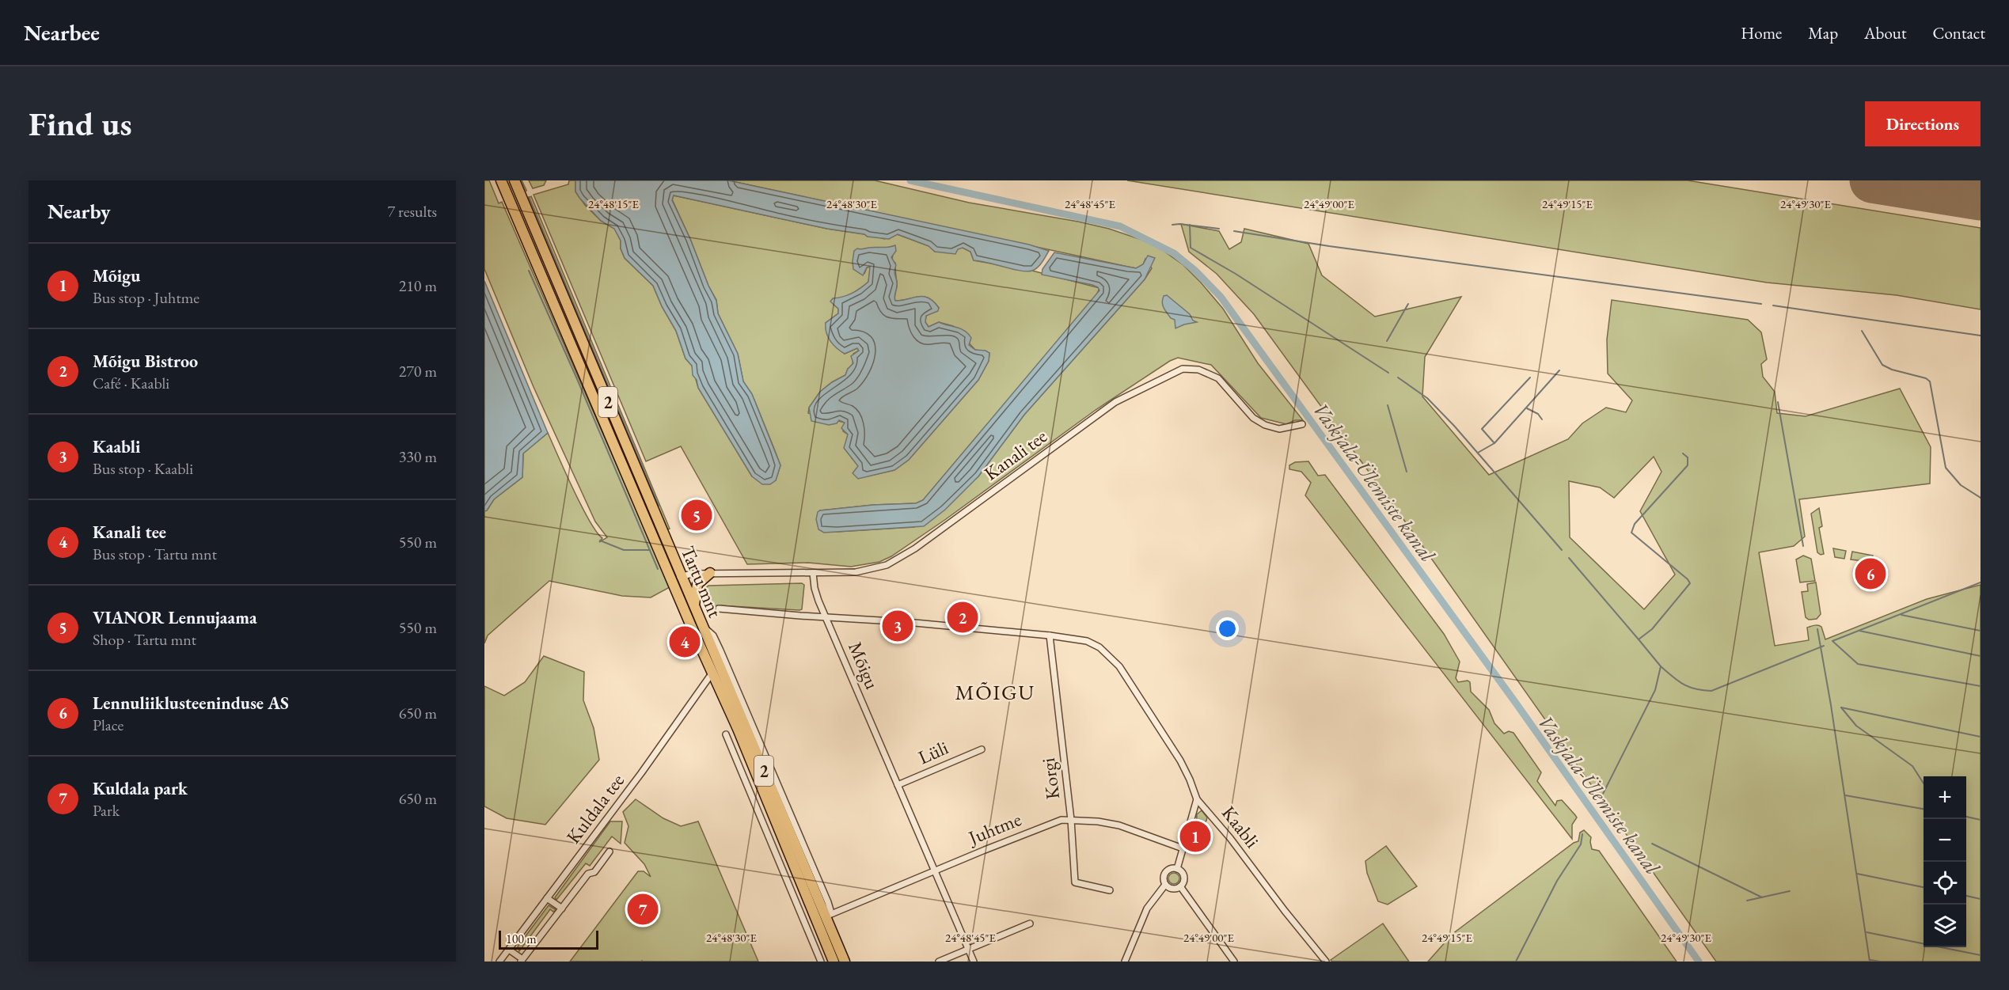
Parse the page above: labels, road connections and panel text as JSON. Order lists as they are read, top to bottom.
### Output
{
  "streets": {
    "highway": ["2", "Tartu mnt"],
    "street": [
      "Kanali tee",
      "Mõigu",
      "Lüli",
      "Korgi",
      "Kuldala tee",
      "Kaabli",
      "Juhtme"
    ]
  },
  "crossings": [
    ["Kanali tee", "Tartu mnt"],
    ["Kanali tee", "Mõigu"],
    ["Tartu mnt", "Kuldala tee"],
    ["Tartu mnt", "Juhtme"],
    ["Mõigu", "Lüli"],
    ["Mõigu", "Kaabli"],
    ["Mõigu", "Juhtme"],
    ["Korgi", "Kaabli"],
    ["Korgi", "Juhtme"]
  ],
  "districts": ["MÕIGU"],
  "water": ["Vaskjala-Ülemiste kanal"],
  "scale_bar": "100 m",
  "page": {
    "header": "Nearbee",
    "nav": [
      "Home",
      "Map",
      "About",
      "Contact"
    ],
    "buttons": "Directions",
    "title": "Find us",
    "heading": ["Nearby", "7 results"],
    "list": [
      {
        "mark": "1",
        "name": "Mõigu",
        "note": "Bus stop · Juhtme",
        "value": "210 m"
      },
      {
        "mark": "2",
        "name": "Mõigu Bistroo",
        "note": "Café · Kaabli",
        "value": "270 m"
      },
      {
        "mark": "3",
        "name": "Kaabli",
        "note": "Bus stop · Kaabli",
        "value": "330 m"
      },
      {
        "mark": "4",
        "name": "Kanali tee",
        "note": "Bus stop · Tartu mnt",
        "value": "550 m"
      },
      {
        "mark": "5",
        "name": "VIANOR Lennujaama",
        "note": "Shop · Tartu mnt",
        "value": "550 m"
      },
      {
        "mark": "6",
        "name": "Lennuliiklusteeninduse AS",
        "note": "Place",
        "value": "650 m"
      },
      {
        "mark": "7",
        "name": "Kuldala park",
        "note": "Park",
        "value": "650 m"
      }
    ],
    "pins": [
      "5",
      "6",
      "2",
      "3",
      "4",
      "1",
      "7"
    ],
    "map_buttons": ["+", "−"],
    "scale": "100 m"
  },
  "coordinates": [
    "24°48'15\"E",
    "24°48'30\"E",
    "24°48'45\"E",
    "24°49'00\"E",
    "24°49'15\"E",
    "24°49'30\"E"
  ]
}
